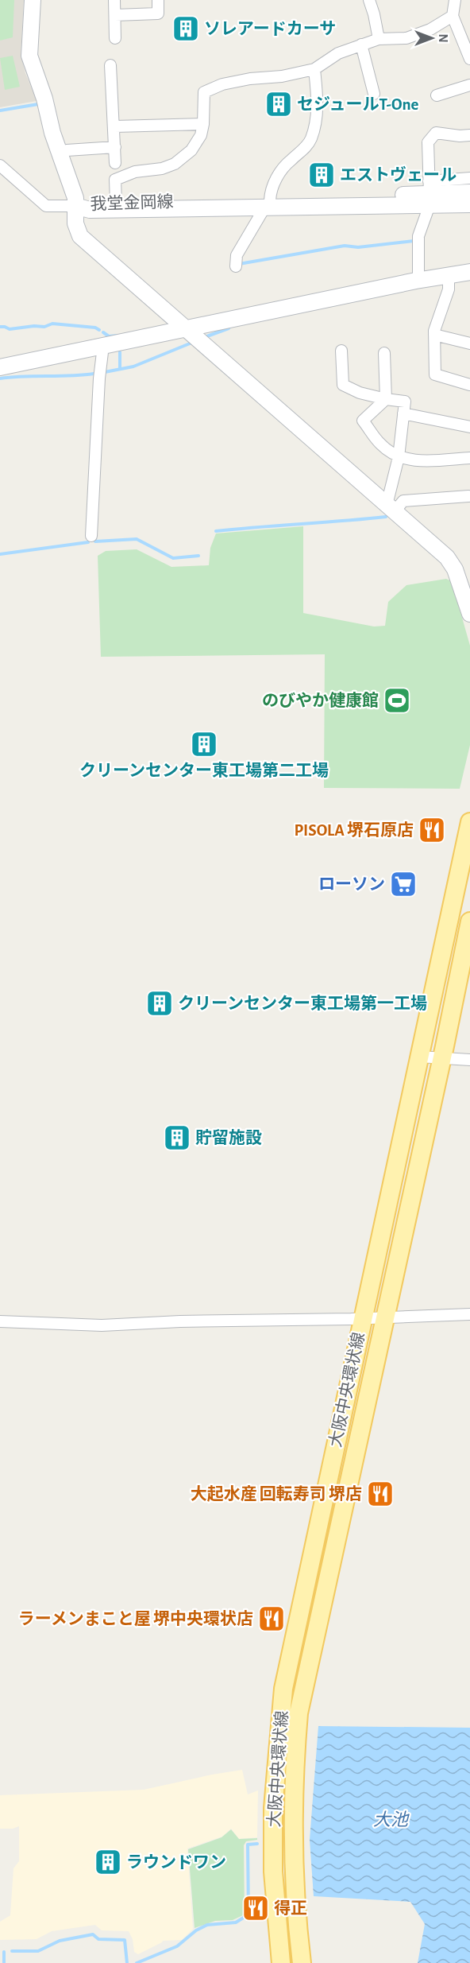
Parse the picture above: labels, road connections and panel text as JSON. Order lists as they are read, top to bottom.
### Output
{
  "streets": {
    "main road": ["大阪中央環状線"],
    "street": ["我堂金岡線"]
  },
  "water": ["大池"],
  "places": {
    "building": [
      "ソレアードカーサ",
      "セジュールT-One",
      "エストヴェール",
      "クリーンセンター東工場第二工場",
      "クリーンセンター東工場第一工場",
      "貯留施設",
      "ラウンドワン"
    ],
    "sports": ["のびやか健康館"],
    "restaurant": [
      "PISOLA 堺石原店",
      "大起水産 回転寿司 堺店",
      "ラーメンまこと屋 堺中央環状店",
      "得正"
    ],
    "supermarket": ["ローソン"]
  },
  "north": "right"
}
